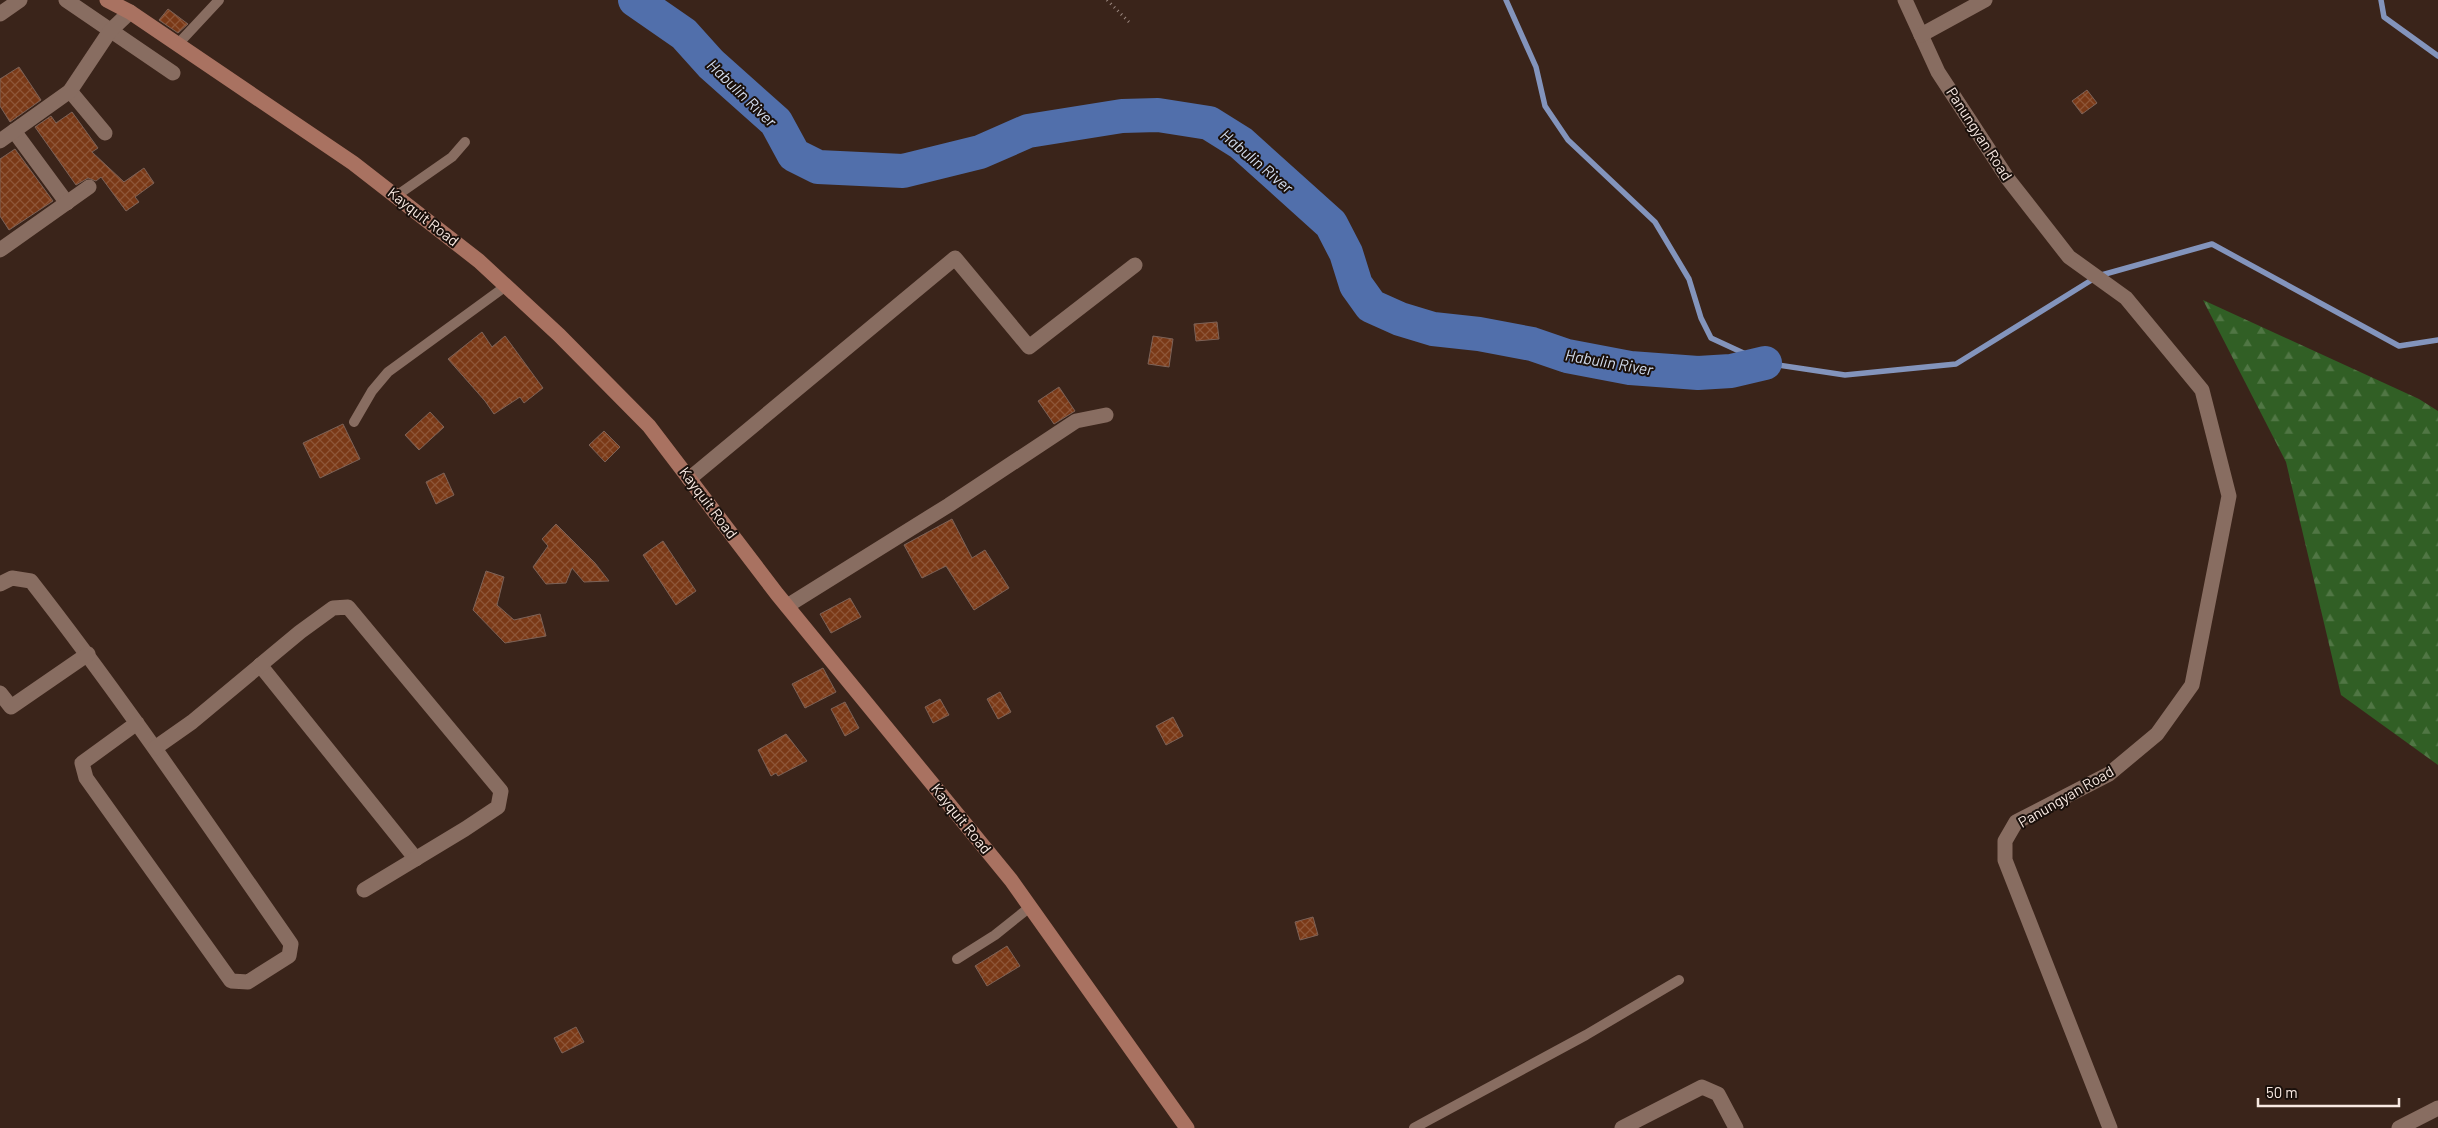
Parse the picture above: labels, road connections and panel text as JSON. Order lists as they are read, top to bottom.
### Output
{
  "streets": {
    "street": ["Panungyan Road", "Kayquit Road"]
  },
  "water": ["Habulin River"],
  "scale_bar": "50 m"
}
